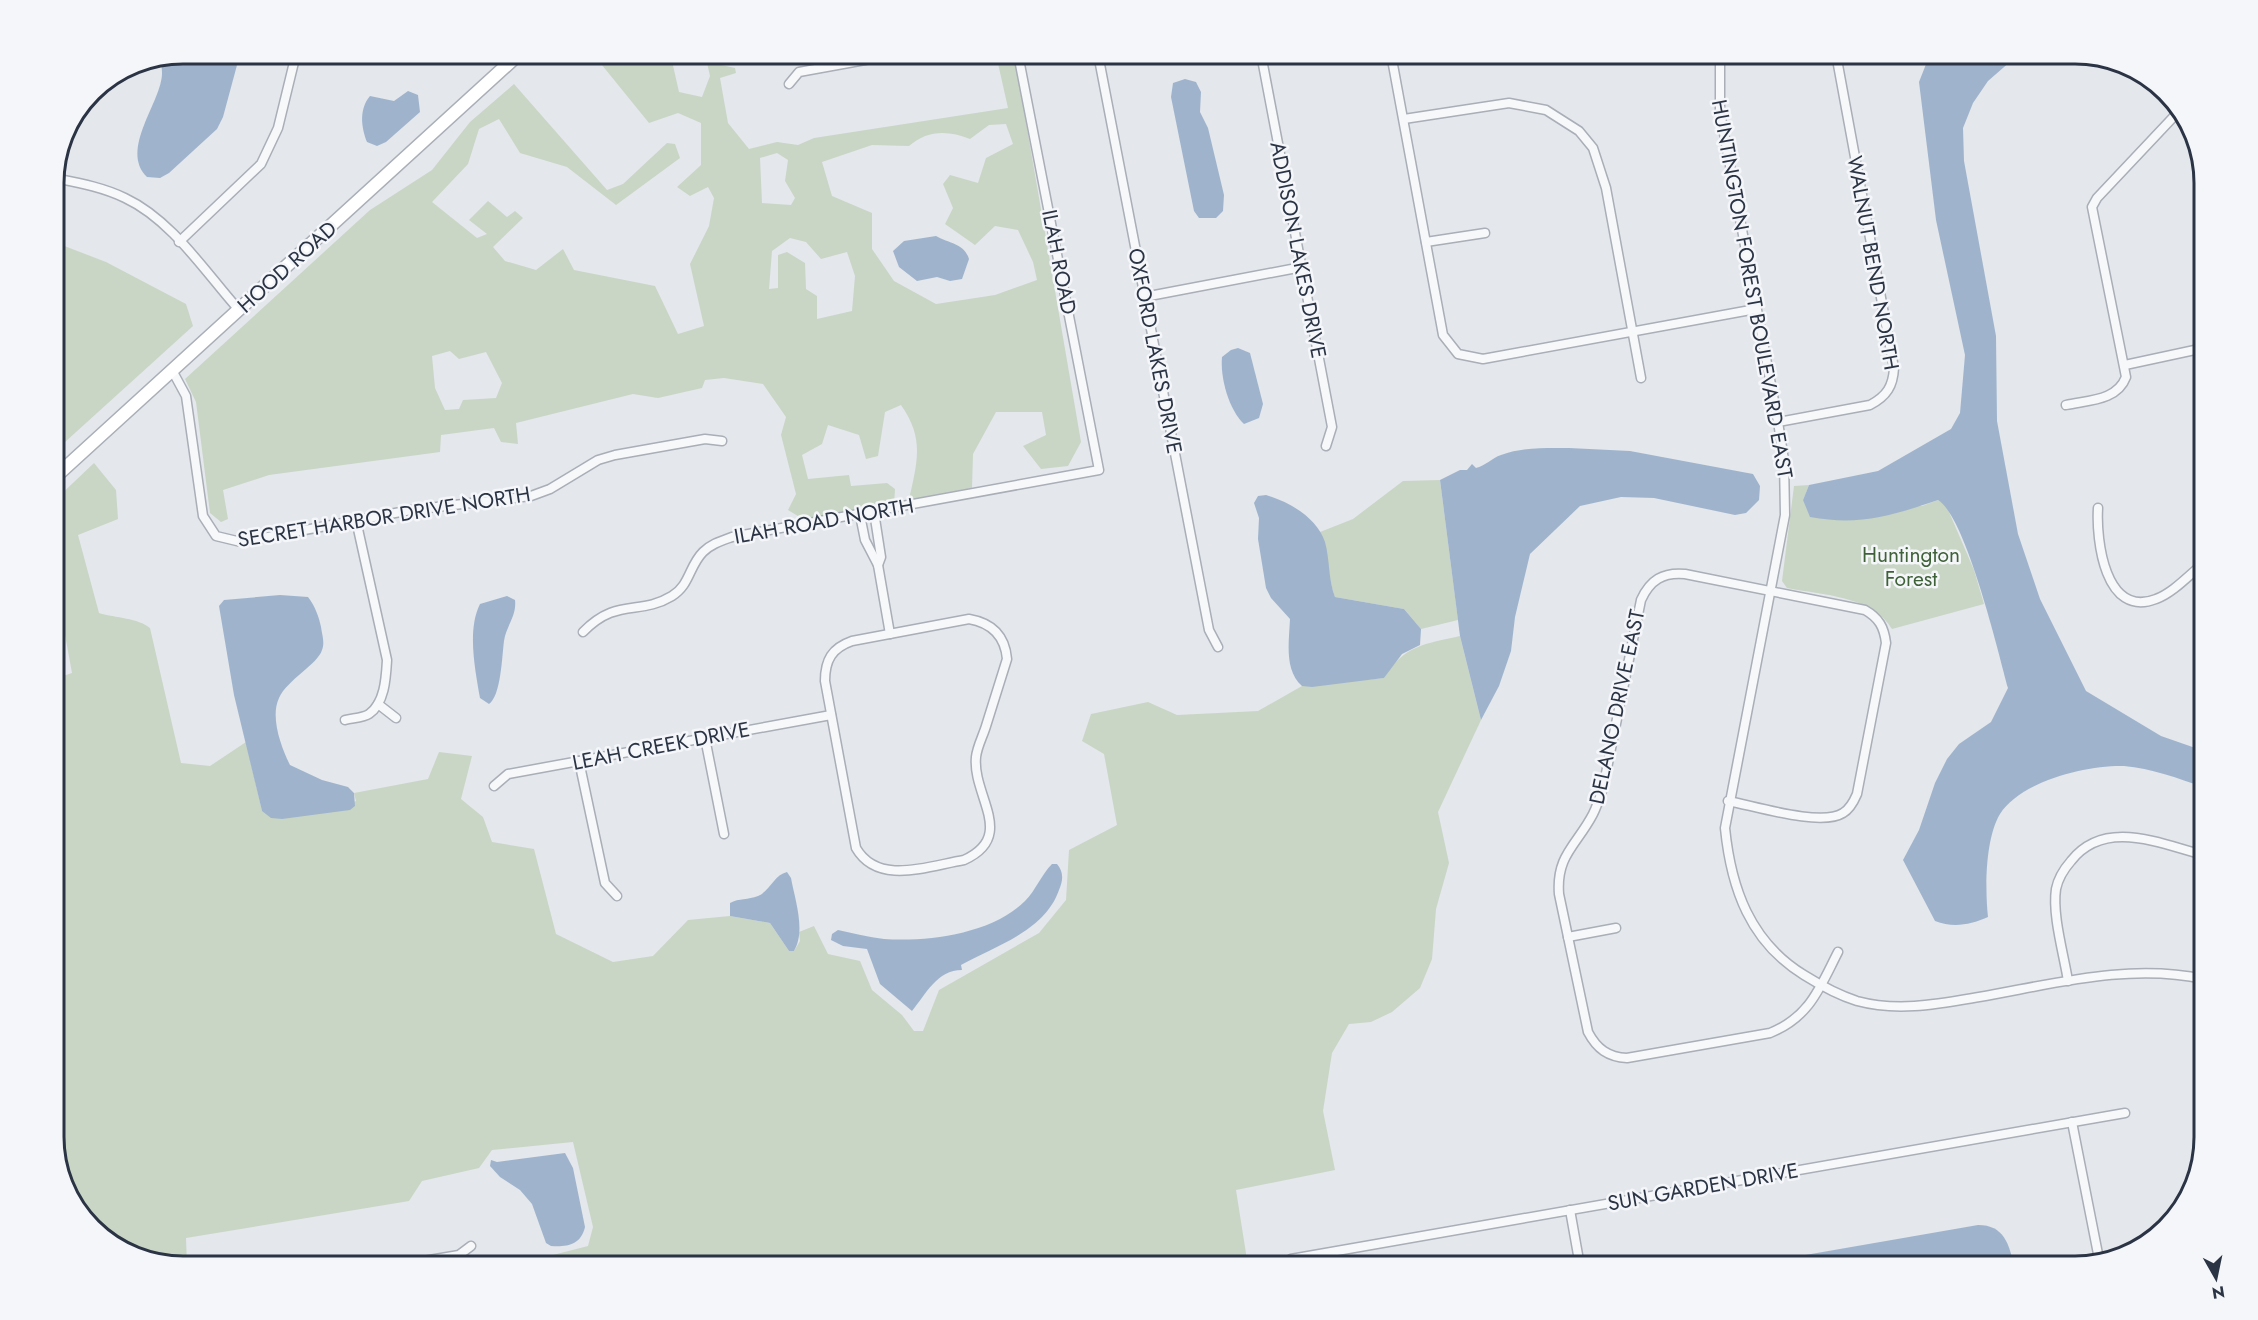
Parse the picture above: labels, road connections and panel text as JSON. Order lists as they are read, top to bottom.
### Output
{
  "streets": {
    "street": [
      "ADDISON LAKES DRIVE",
      "ILAH ROAD",
      "WALNUT BEND NORTH",
      "HOOD ROAD",
      "HUNTINGTON FOREST BOULEVARD EAST",
      "OXFORD LAKES DRIVE",
      "SECRET HARBOR DRIVE NORTH",
      "ILAH ROAD NORTH",
      "DELANO DRIVE EAST",
      "LEAH CREEK DRIVE",
      "SUN GARDEN DRIVE"
    ]
  },
  "crossings": [
    ["ILAH ROAD", "ILAH ROAD NORTH"],
    ["WALNUT BEND NORTH", "HUNTINGTON FOREST BOULEVARD EAST"],
    ["HOOD ROAD", "SECRET HARBOR DRIVE NORTH"],
    ["HUNTINGTON FOREST BOULEVARD EAST", "DELANO DRIVE EAST"]
  ],
  "parks": ["Huntington Forest"],
  "north": "bottom"
}
